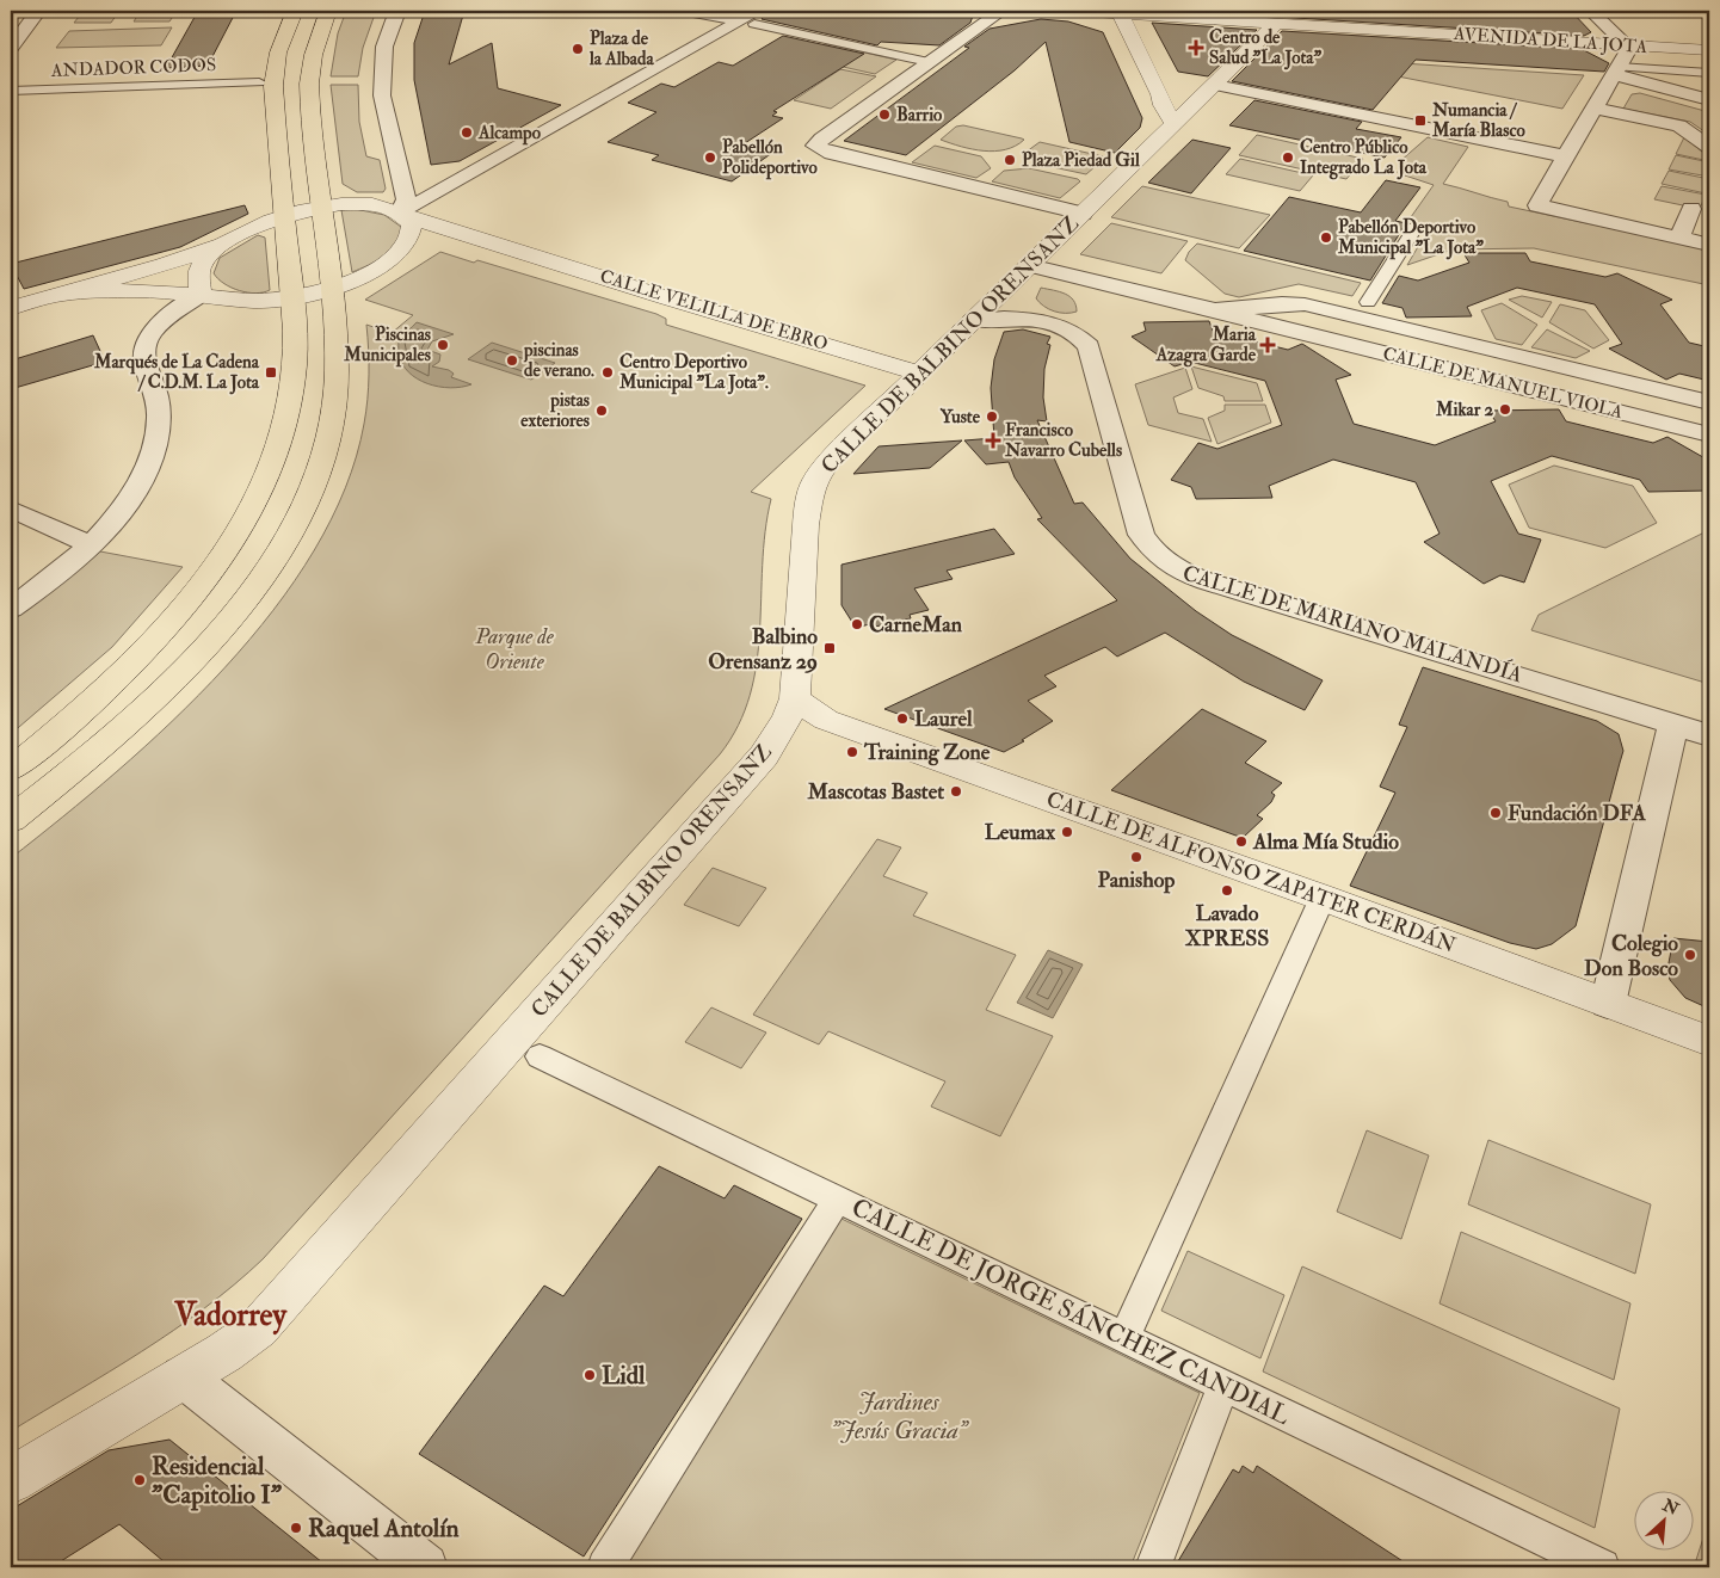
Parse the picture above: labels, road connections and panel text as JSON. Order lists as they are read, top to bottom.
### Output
{
  "streets": {
    "street": [
      "AVENIDA DE LA JOTA",
      "ANDADOR CODOS",
      "CALLE VELILLA DE EBRO",
      "CALLE DE BALBINO ORENSANZ",
      "CALLE DE MANUEL VIOLA",
      "CALLE DE MARIANO MALANDÍA",
      "CALLE DE ALFONSO ZAPATER CERDÁN",
      "CALLE DE JORGE SÁNCHEZ CANDIAL"
    ]
  },
  "crossings": [
    ["AVENIDA DE LA JOTA", "CALLE DE BALBINO ORENSANZ"],
    ["CALLE VELILLA DE EBRO", "CALLE DE BALBINO ORENSANZ"],
    ["CALLE DE BALBINO ORENSANZ", "CALLE DE MANUEL VIOLA"],
    ["CALLE DE BALBINO ORENSANZ", "CALLE DE MARIANO MALANDÍA"],
    ["CALLE DE BALBINO ORENSANZ", "CALLE DE ALFONSO ZAPATER CERDÁN"]
  ],
  "districts": ["Vadorrey"],
  "parks": ["Parque de Oriente", "Jardines \"Jesús Gracia\""],
  "places": {
    "health": ["Centro de Salud \"La Jota\"", "Maria Azagra Garde", "Francisco Navarro Cubells"],
    "other": [
      "Plaza de la Albada",
      "Barrio",
      "Alcampo",
      "Pabellón Polideportivo",
      "Centro Público Integrado La Jota",
      "Plaza Piedad Gil",
      "Pabellón Deportivo Municipal \"La Jota\"",
      "Piscinas Municipales",
      "piscinas de verano.",
      "Centro Deportivo Municipal \"La Jota\".",
      "Mikar 2",
      "pistas exteriores",
      "Yuste",
      "CarneMan",
      "Laurel",
      "Training Zone",
      "Mascotas Bastet",
      "Fundación DFA",
      "Leumax",
      "Alma Mía Studio",
      "Panishop",
      "Lavado XPRESS",
      "Colegio Don Bosco",
      "Lidl",
      "Residencial \"Capitolio I\"",
      "Raquel Antolín"
    ],
    "transit": ["Numancia / María Blasco", "Marqués de La Cadena / C.D.M. La Jota", "Balbino Orensanz 29"]
  },
  "north": "top right"
}
